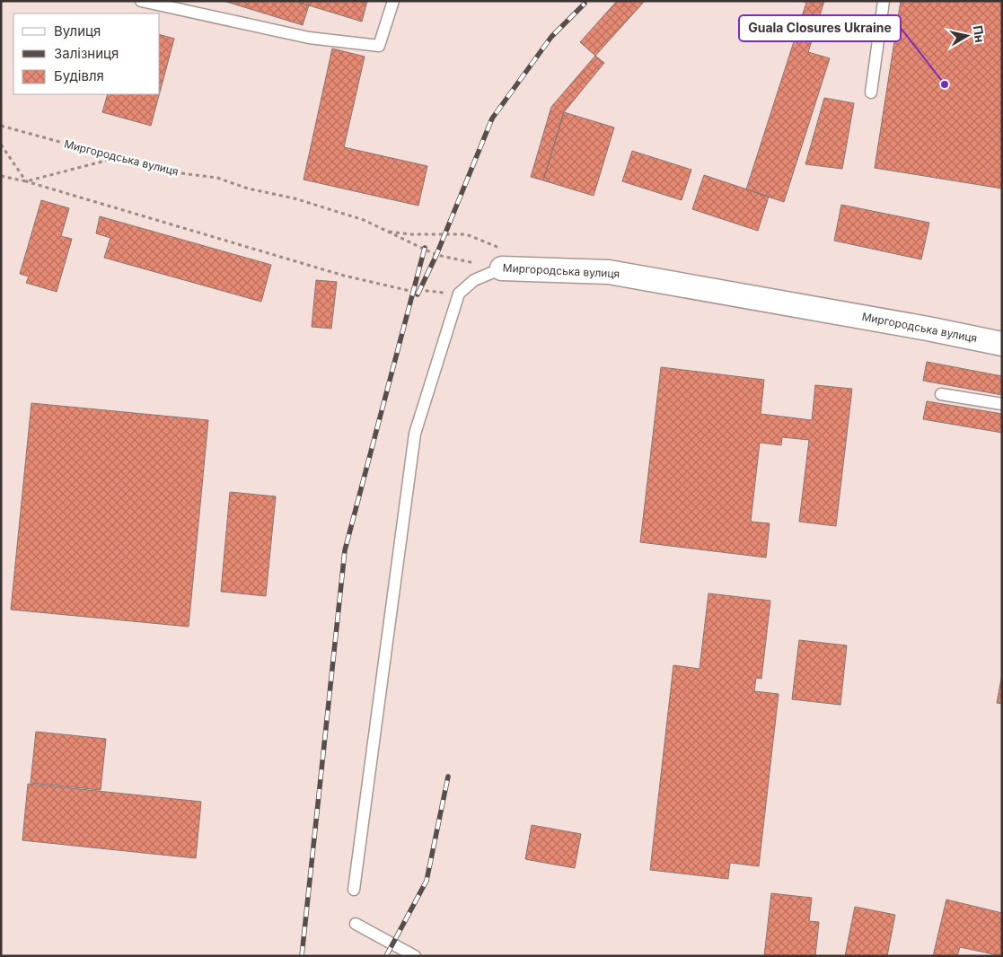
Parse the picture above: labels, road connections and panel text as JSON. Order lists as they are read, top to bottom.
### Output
{
  "streets": {
    "street": ["Миргородська вулиця"]
  },
  "places": ["Guala Closures Ukraine"],
  "legend": ["Вулиця", "Залізниця", "Будівля"],
  "north": "right"
}
